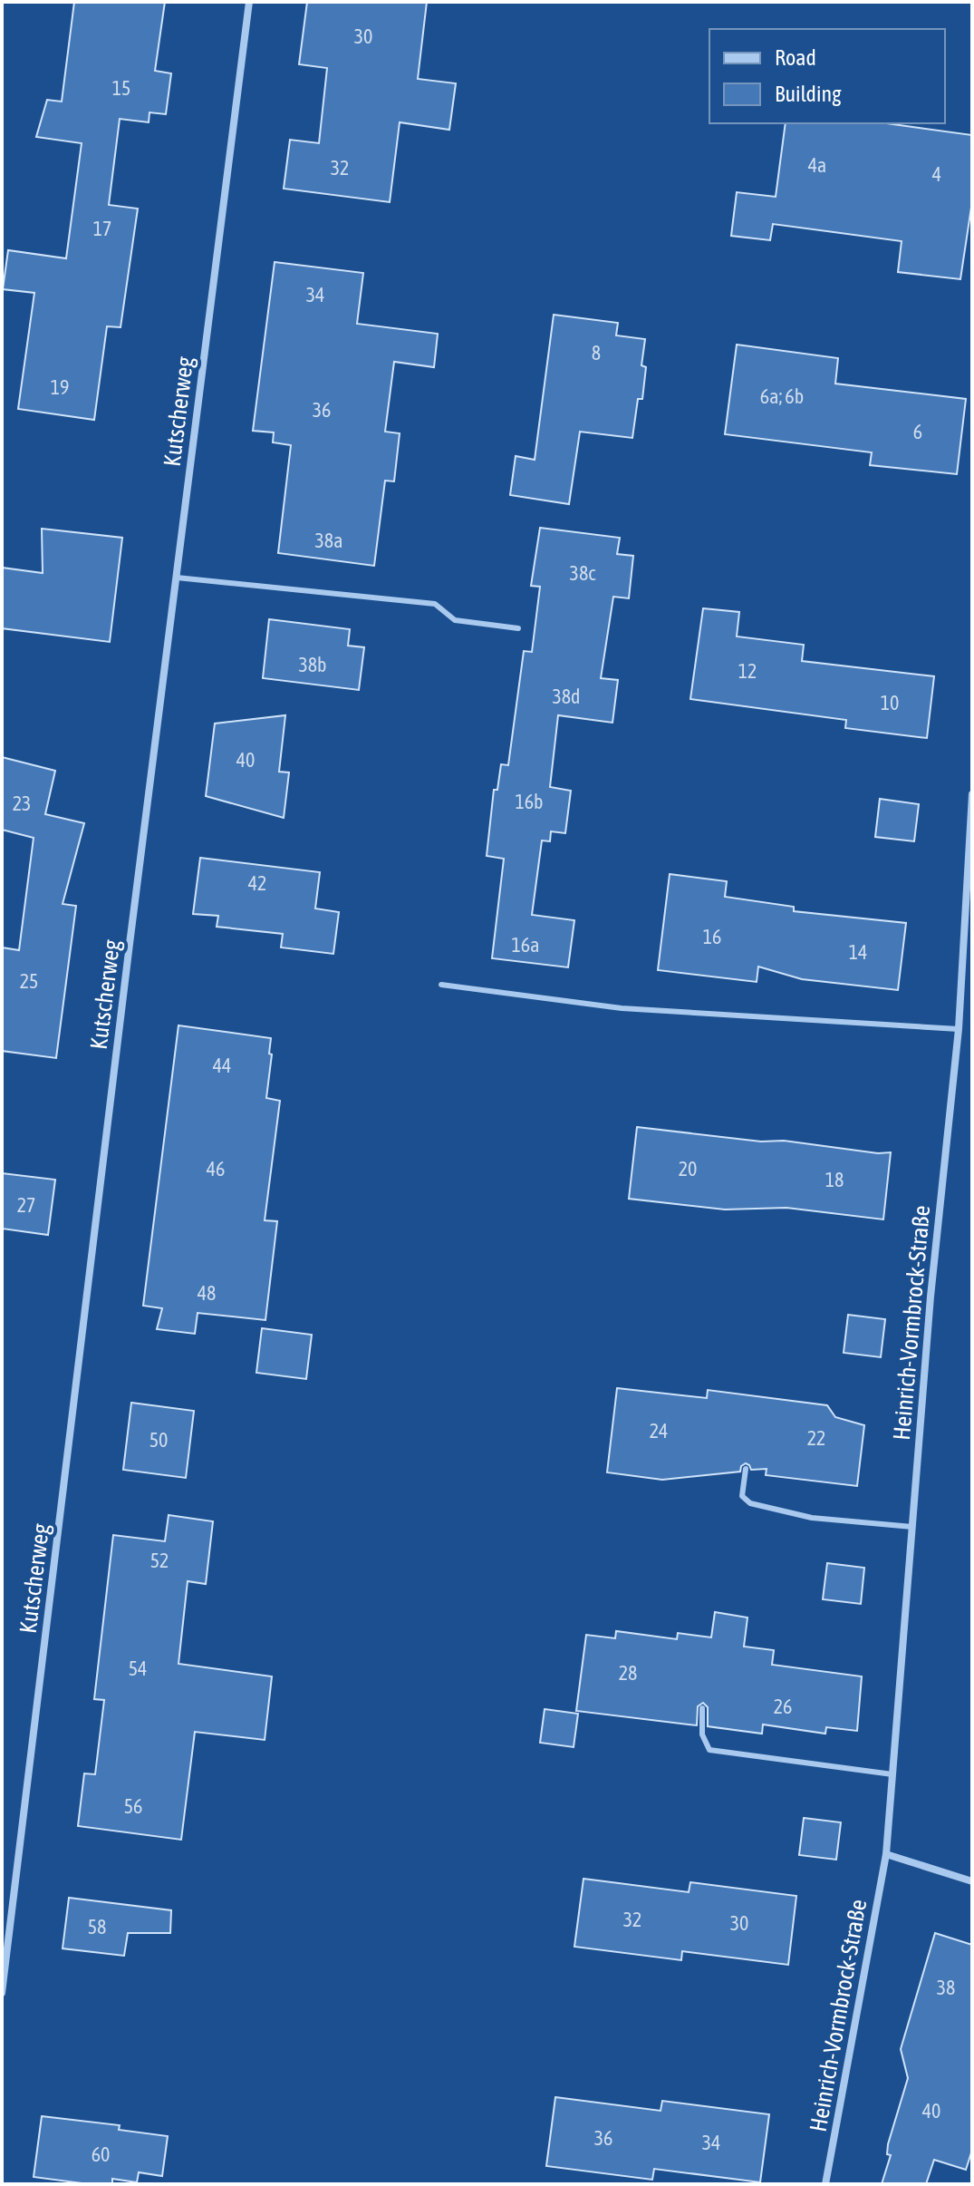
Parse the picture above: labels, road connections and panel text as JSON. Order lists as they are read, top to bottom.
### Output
{
  "streets": {
    "street": ["Kutscherweg", "Heinrich-Vormbrock-Straße"]
  },
  "house_numbers": [
    "30",
    "15",
    "4a",
    "32",
    "4",
    "17",
    "34",
    "8",
    "19",
    "6a; 6b",
    "36",
    "6",
    "38a",
    "38c",
    "38b",
    "12",
    "38d",
    "10",
    "40",
    "16b",
    "23",
    "42",
    "16",
    "16a",
    "14",
    "25",
    "44",
    "46",
    "20",
    "18",
    "27",
    "48",
    "24",
    "22",
    "50",
    "52",
    "54",
    "28",
    "26",
    "56",
    "32",
    "30",
    "58",
    "38",
    "40",
    "36",
    "34",
    "60"
  ],
  "legend": ["Road", "Building"]
}
